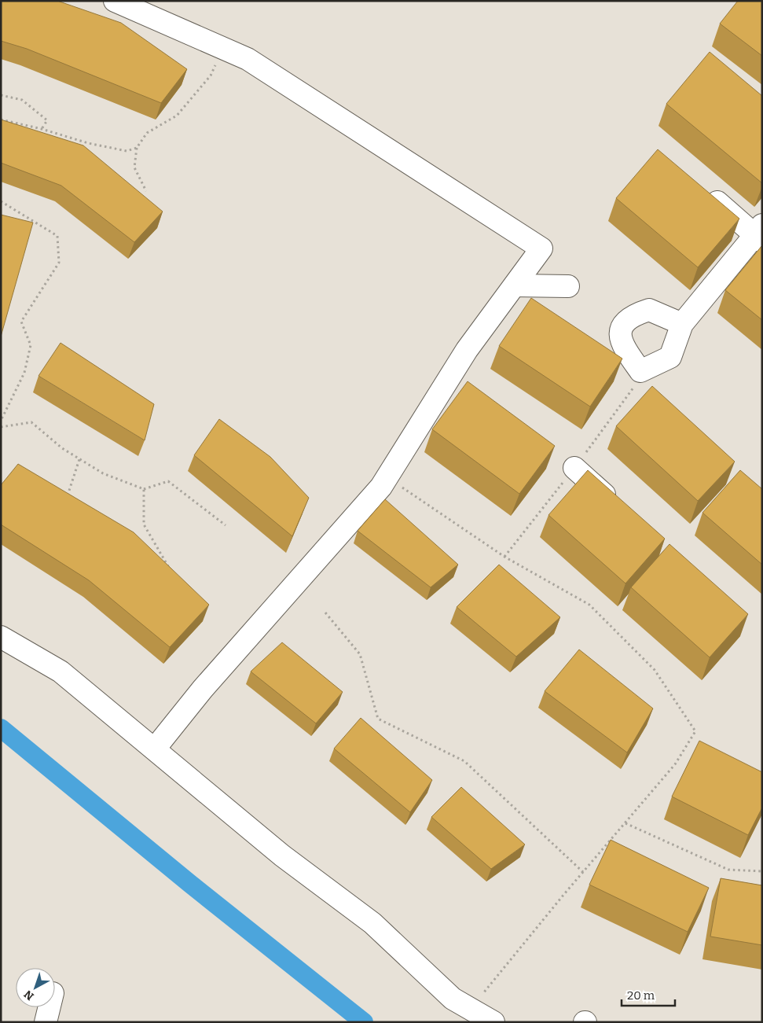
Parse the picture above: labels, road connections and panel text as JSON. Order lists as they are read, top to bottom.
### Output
{
  "scale_bar": "20 m",
  "north": "bottom left"
}
